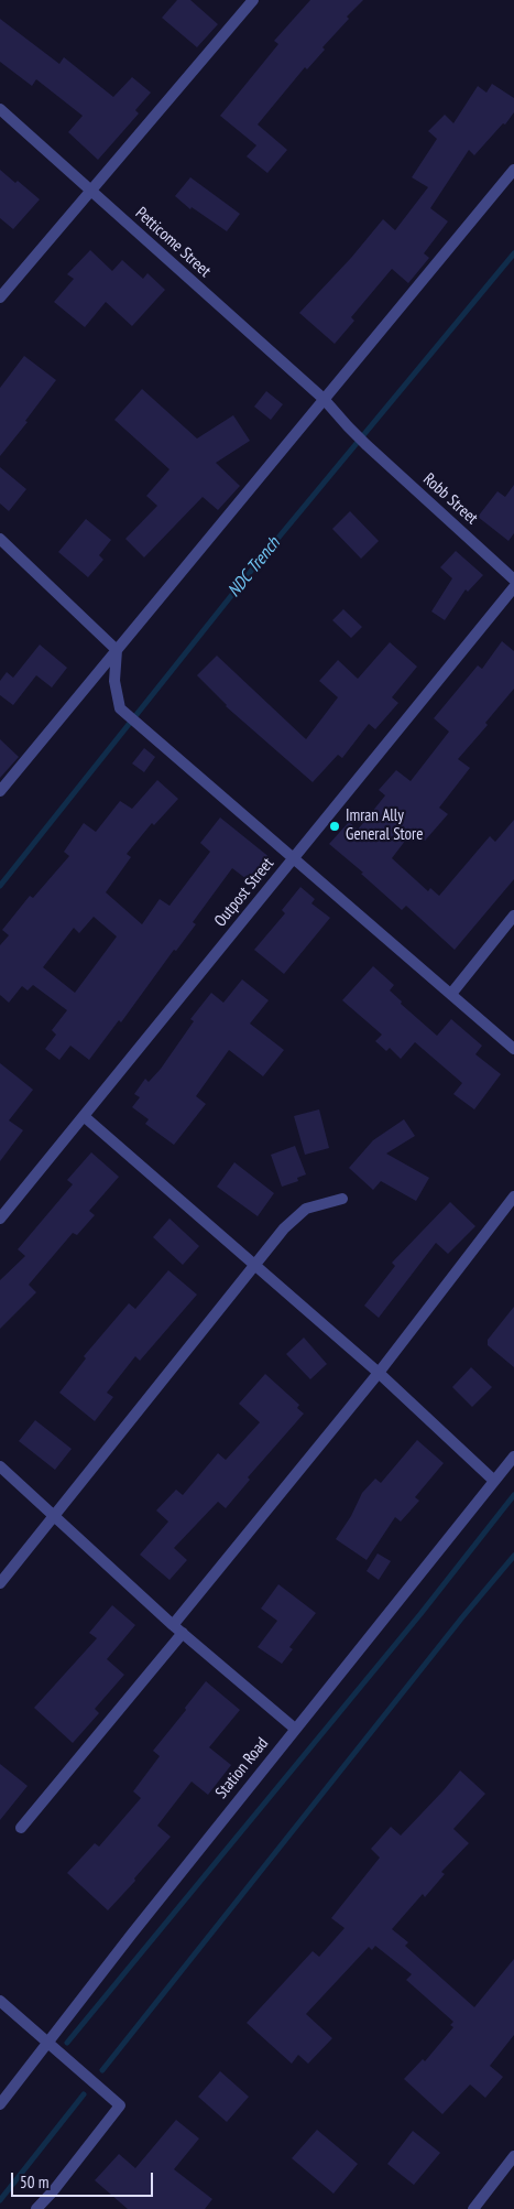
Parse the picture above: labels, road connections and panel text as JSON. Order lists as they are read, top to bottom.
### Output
{
  "streets": {
    "street": [
      "Petticome Street",
      "Robb Street",
      "Outpost Street",
      "Station Road"
    ]
  },
  "crossings": [
    ["Petticome Street", "Robb Street"]
  ],
  "water": ["NDC Trench"],
  "places": ["Imran Ally General Store"],
  "scale_bar": "50 m"
}
